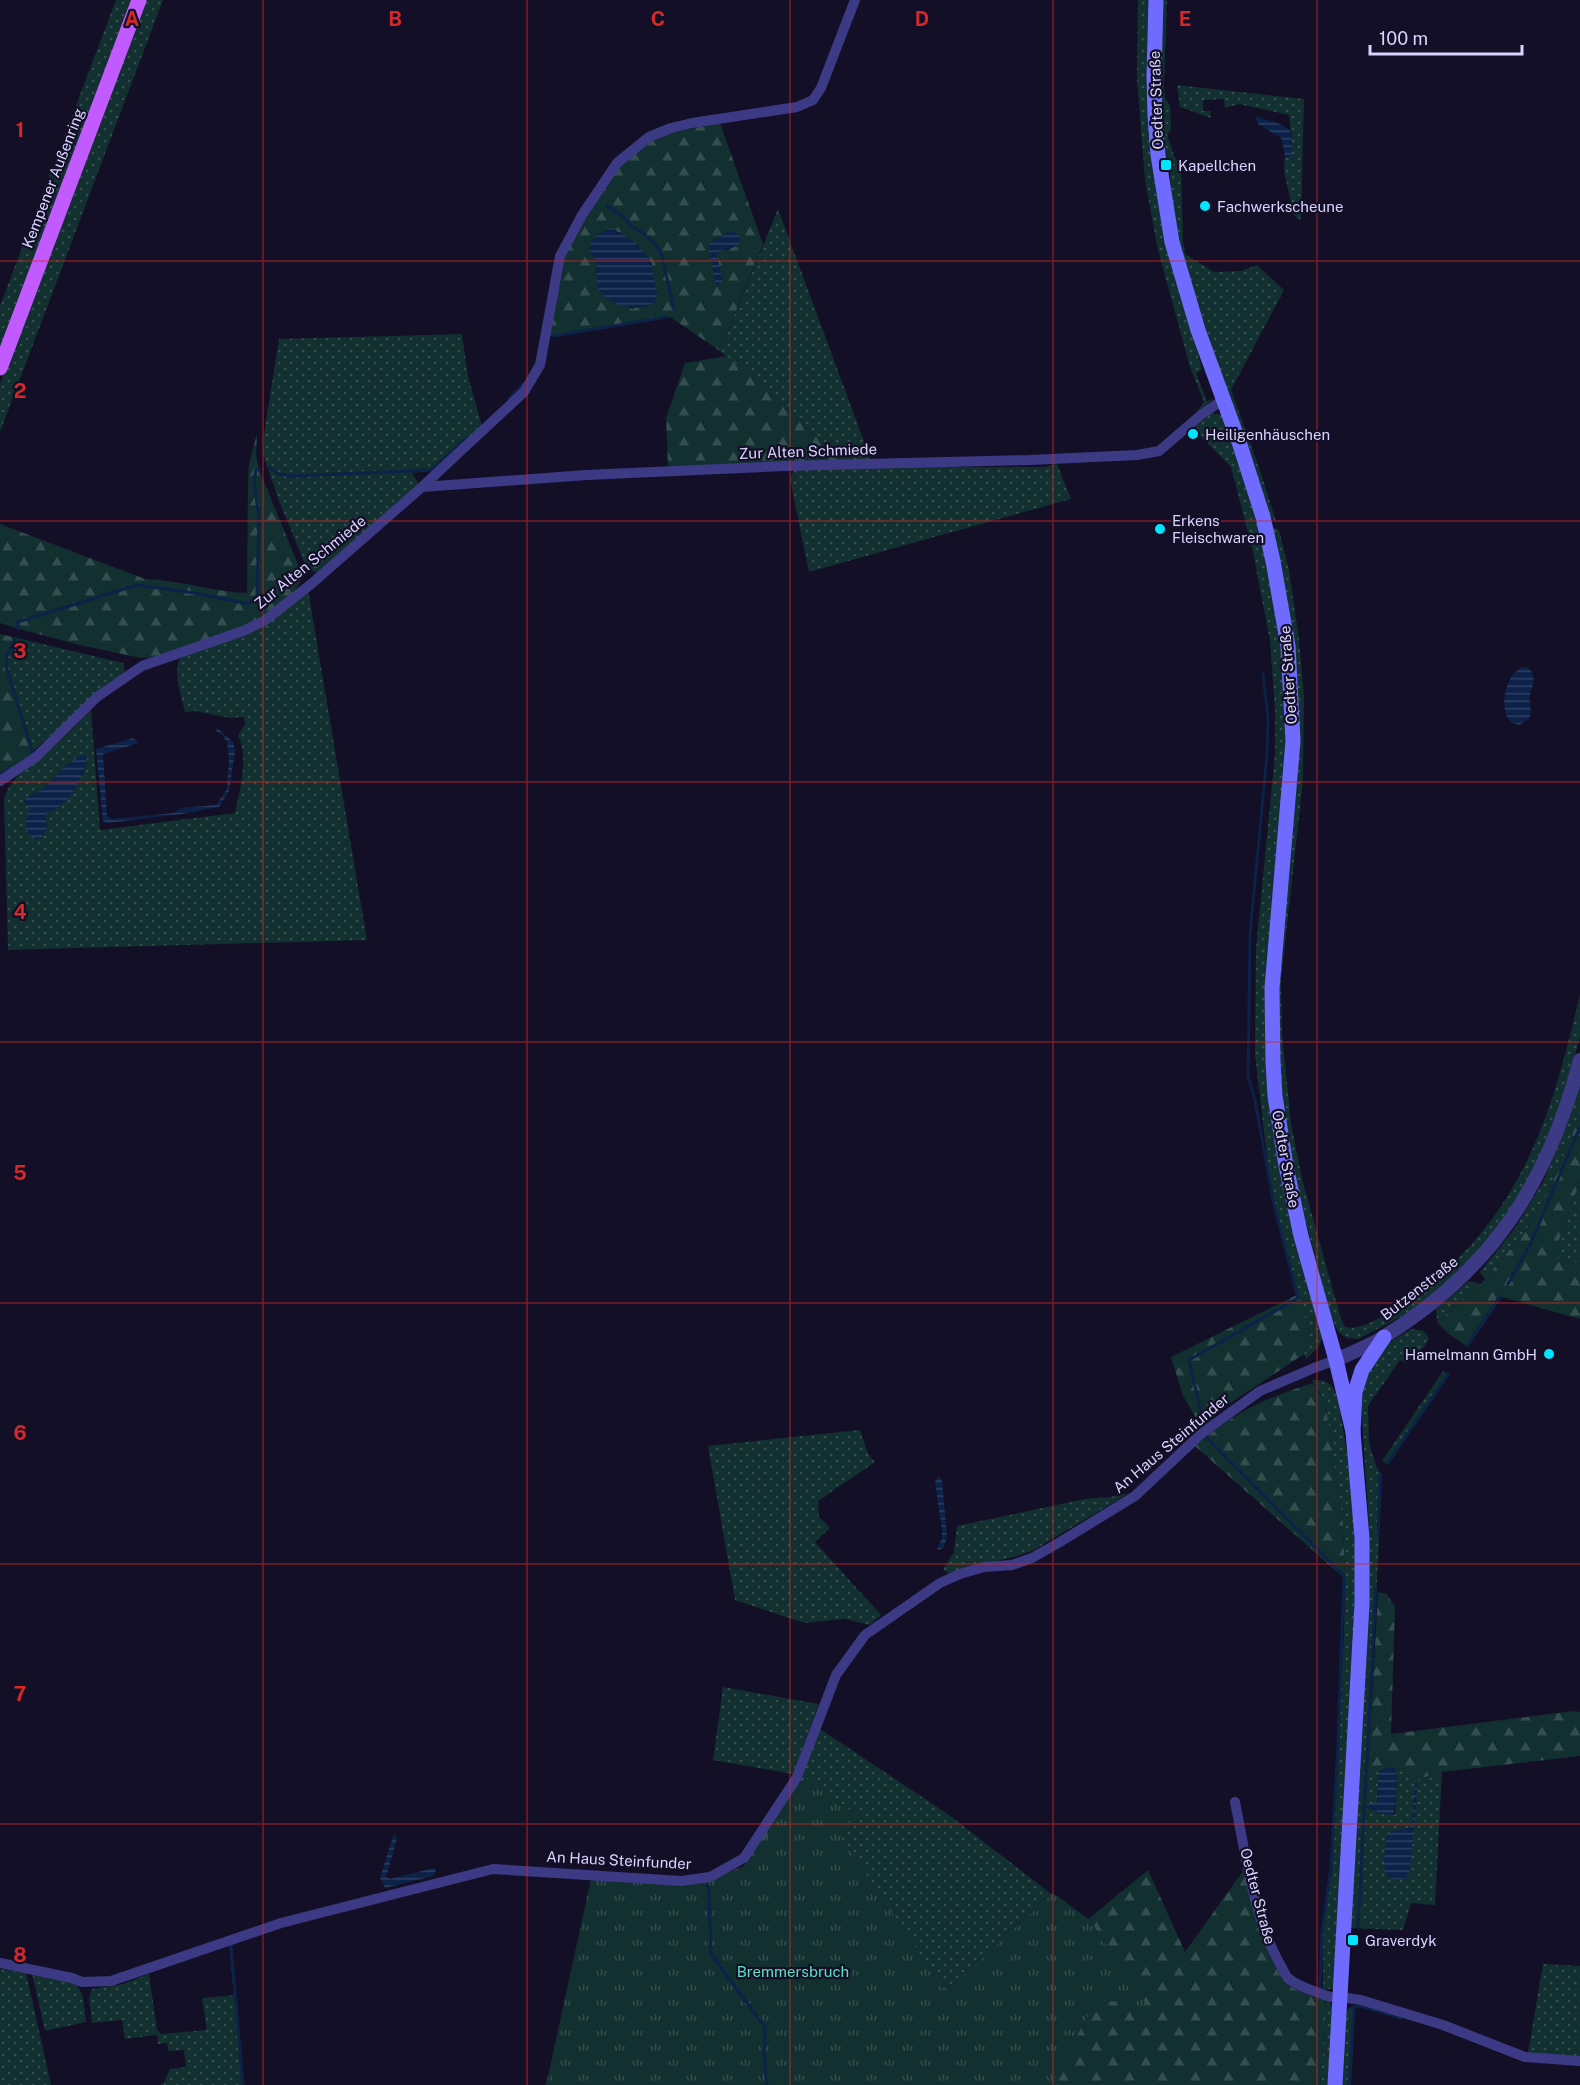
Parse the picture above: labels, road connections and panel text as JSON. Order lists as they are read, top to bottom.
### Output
{
  "streets": {
    "main road": ["Oedter Straße", "Kempener Außenring"],
    "street": ["Zur Alten Schmiede", "Butzenstraße", "An Haus Steinfunder"]
  },
  "crossings": [
    ["Oedter Straße", "Zur Alten Schmiede"],
    ["Oedter Straße", "Butzenstraße"],
    ["Oedter Straße", "An Haus Steinfunder"],
    ["Butzenstraße", "An Haus Steinfunder"]
  ],
  "parks": ["Bremmersbruch"],
  "places": {
    "transit": ["Kapellchen", "Graverdyk"],
    "other": [
      "Fachwerkscheune",
      "Heiligenhäuschen",
      "Erkens Fleischwaren",
      "Hamelmann GmbH"
    ]
  },
  "scale_bar": "100 m",
  "grid": {
    "columns": [
      "A",
      "B",
      "C",
      "D",
      "E"
    ],
    "rows": [
      "1",
      "2",
      "3",
      "4",
      "5",
      "6",
      "7",
      "8"
    ]
  }
}
